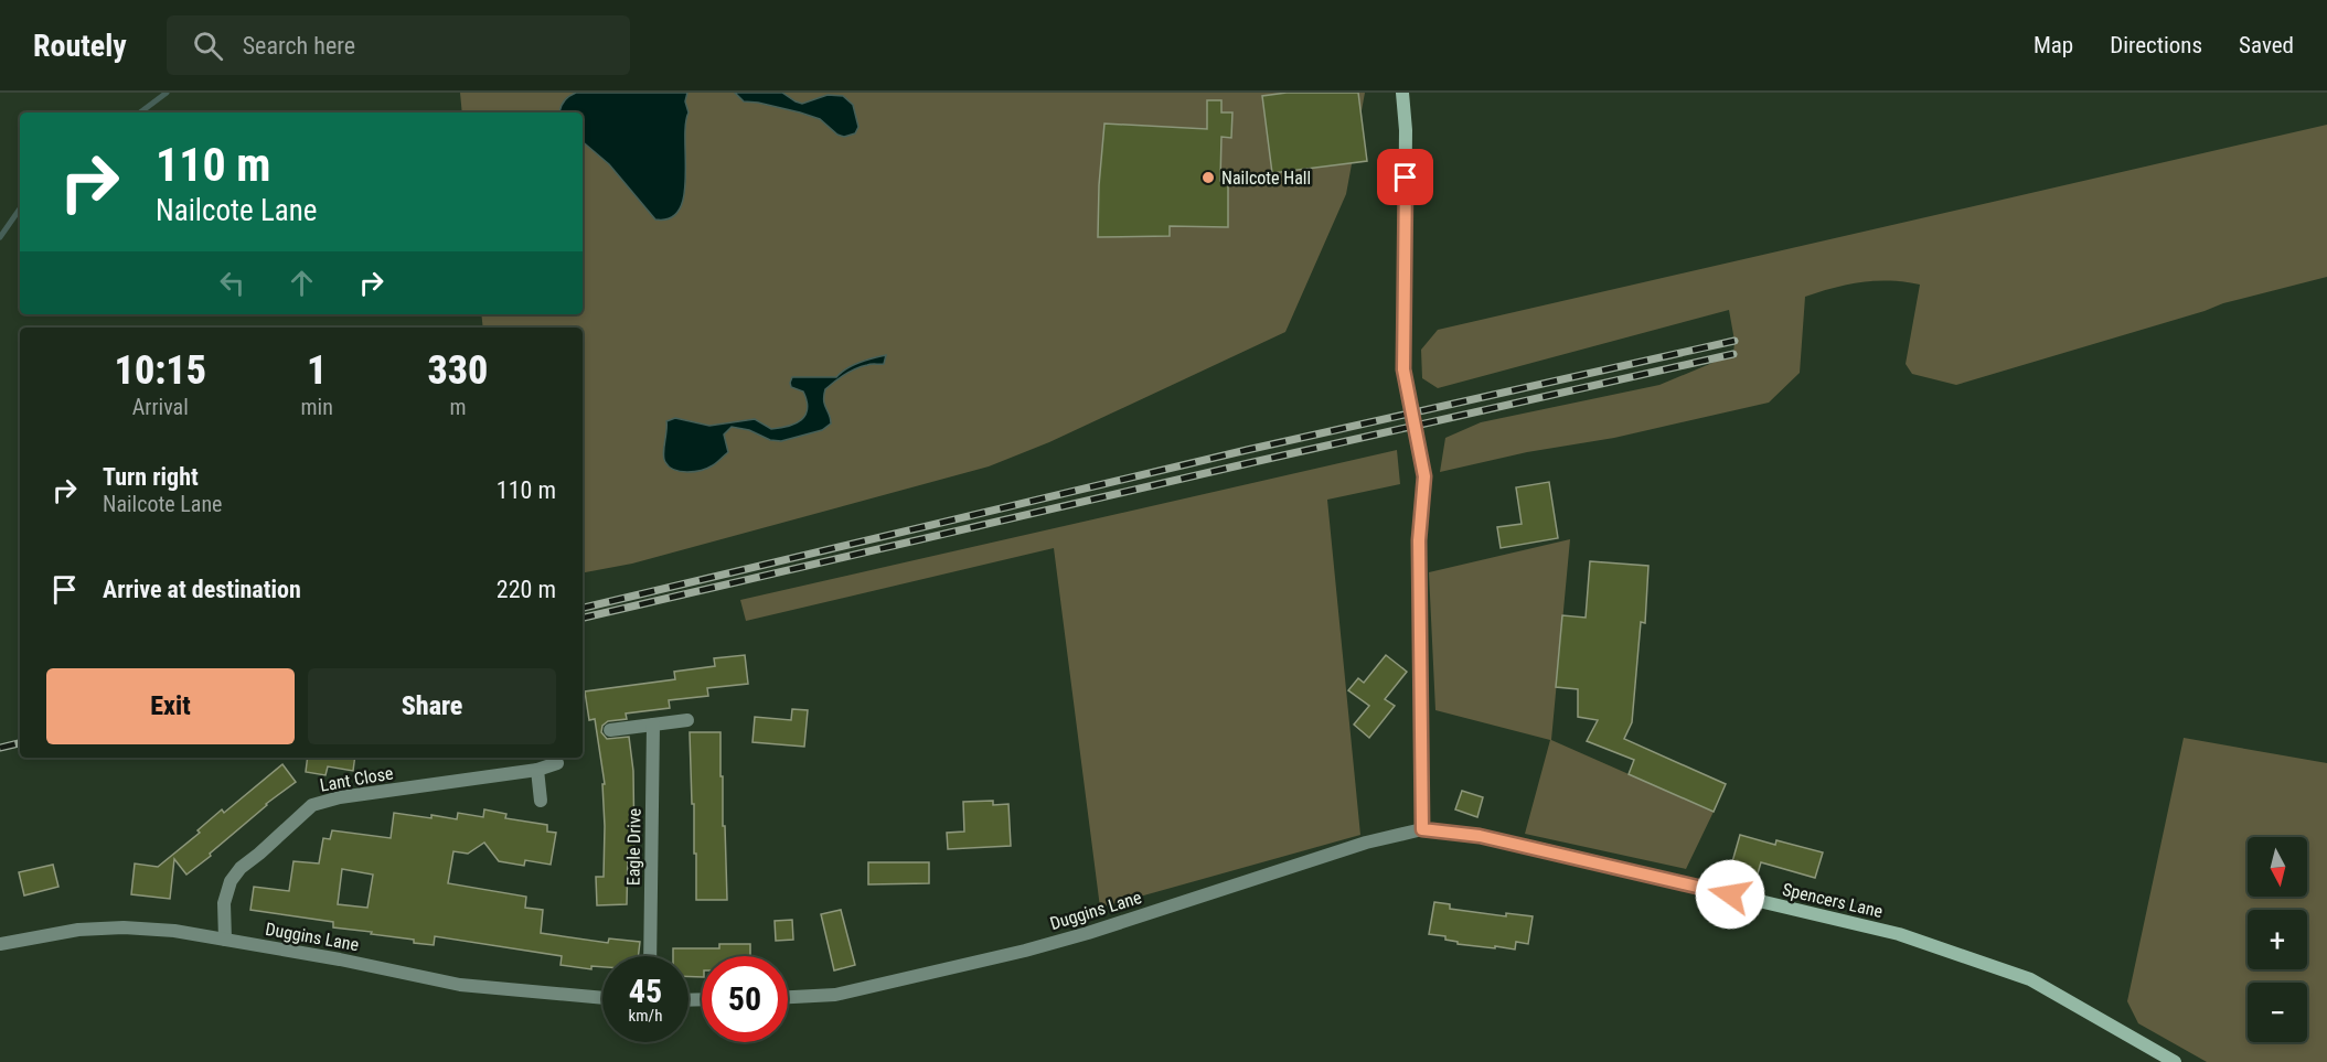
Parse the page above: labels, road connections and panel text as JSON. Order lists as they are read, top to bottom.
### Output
{
  "streets": {
    "main road": ["Spencers Lane"],
    "street": ["Lant Close", "Eagle Drive", "Duggins Lane"]
  },
  "crossings": [
    ["Lant Close", "Duggins Lane"],
    ["Spencers Lane", "Duggins Lane"]
  ],
  "places": ["Nailcote Hall"],
  "north": "bottom",
  "page": {
    "header": "Routely",
    "search": "Search here",
    "nav": ["Map", "Directions", "Saved"],
    "turn": ["110 m", "Nailcote Lane"],
    "eta": [
      "10:15",
      "Arrival",
      "1",
      "min",
      "330",
      "m"
    ],
    "list": [
      {
        "name": "Turn right",
        "note": "Nailcote Lane",
        "value": "110 m"
      },
      {
        "name": "Arrive at destination",
        "value": "220 m"
      }
    ],
    "buttons": ["Exit", "Share"],
    "map_buttons": ["+", "−"],
    "speed": "45 km/h",
    "limit": "50"
  }
}
